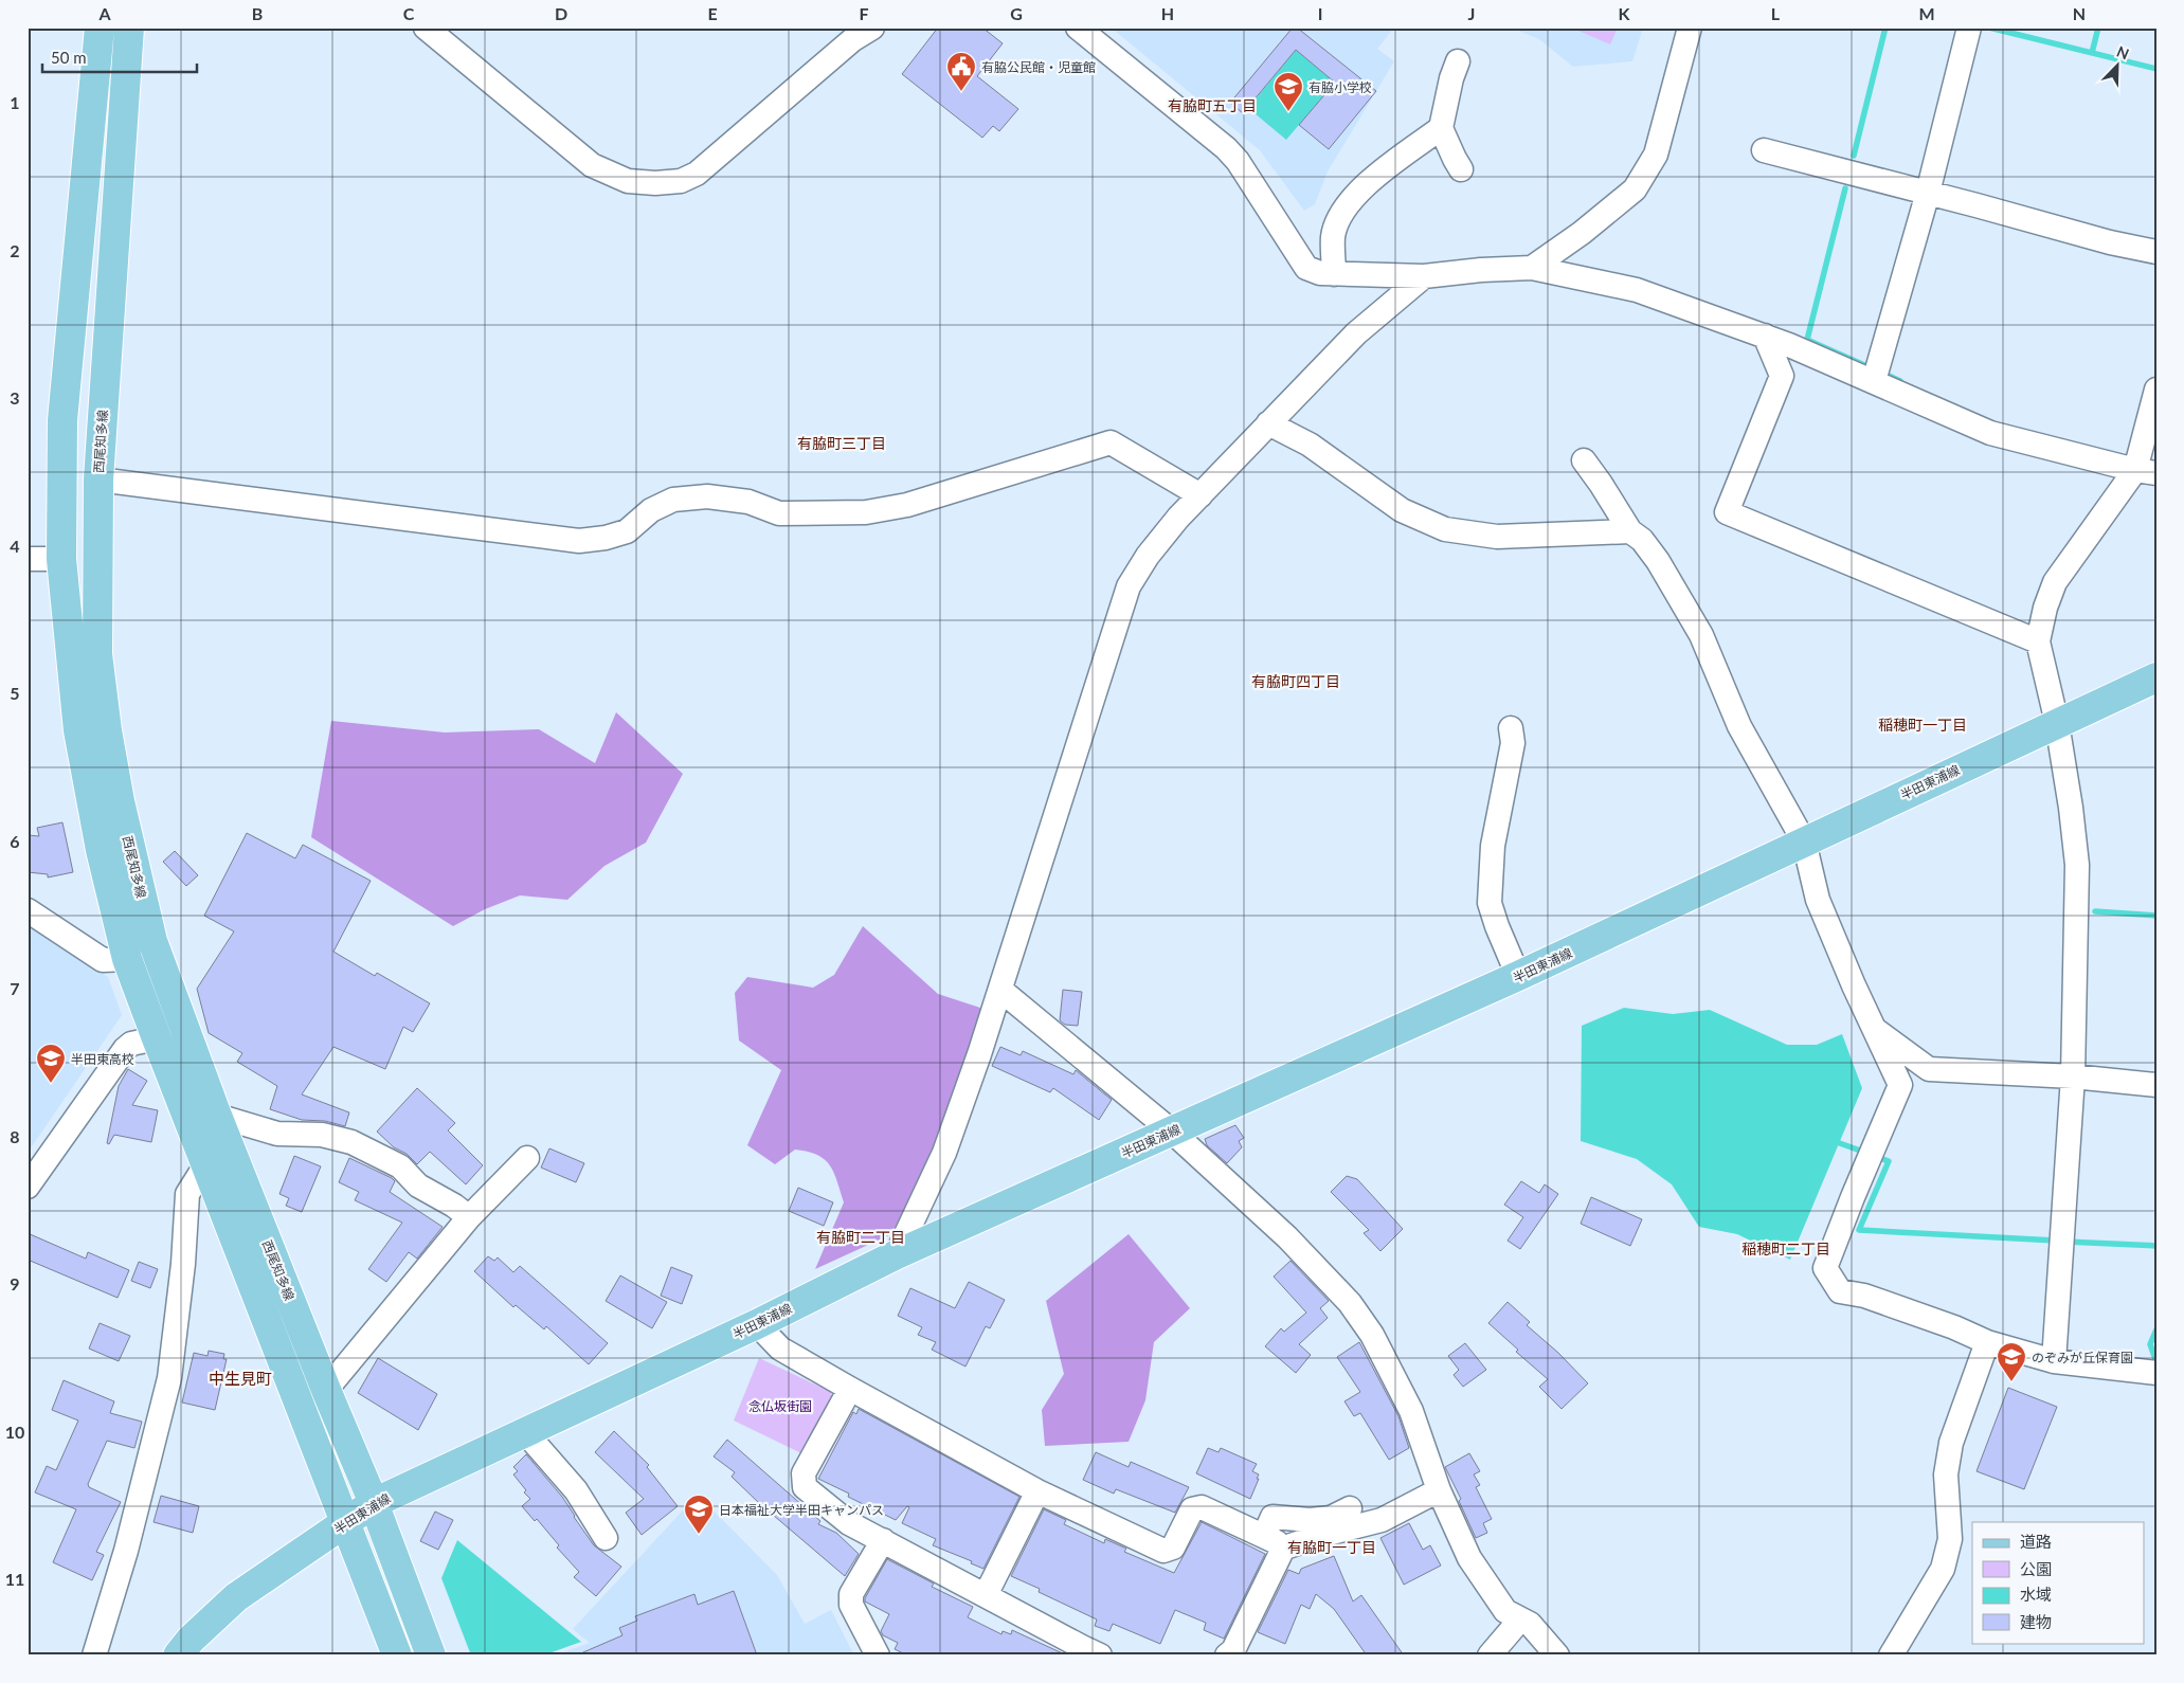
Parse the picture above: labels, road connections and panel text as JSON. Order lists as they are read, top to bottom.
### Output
{
  "streets": {
    "main road": ["西尾知多線", "半田東浦線"]
  },
  "crossings": [
    ["西尾知多線", "半田東浦線"]
  ],
  "districts": [
    "有脇町五丁目",
    "有脇町三丁目",
    "有脇町四丁目",
    "稲穂町一丁目",
    "有脇町二丁目",
    "稲穂町二丁目",
    "中生見町",
    "有脇町一丁目"
  ],
  "parks": ["念仏坂街園"],
  "places": {
    "public building": ["有脇公民館・児童館"],
    "school or university": [
      "有脇小学校",
      "半田東高校",
      "のぞみが丘保育園",
      "日本福祉大学半田キャンパス"
    ]
  },
  "legend": [
    "道路",
    "公園",
    "水域",
    "建物"
  ],
  "scale_bar": "50 m",
  "north": "top right",
  "grid": {
    "columns": [
      "A",
      "B",
      "C",
      "D",
      "E",
      "F",
      "G",
      "H",
      "I",
      "J",
      "K",
      "L",
      "M",
      "N"
    ],
    "rows": [
      "1",
      "2",
      "3",
      "4",
      "5",
      "6",
      "7",
      "8",
      "9",
      "10",
      "11"
    ]
  }
}
